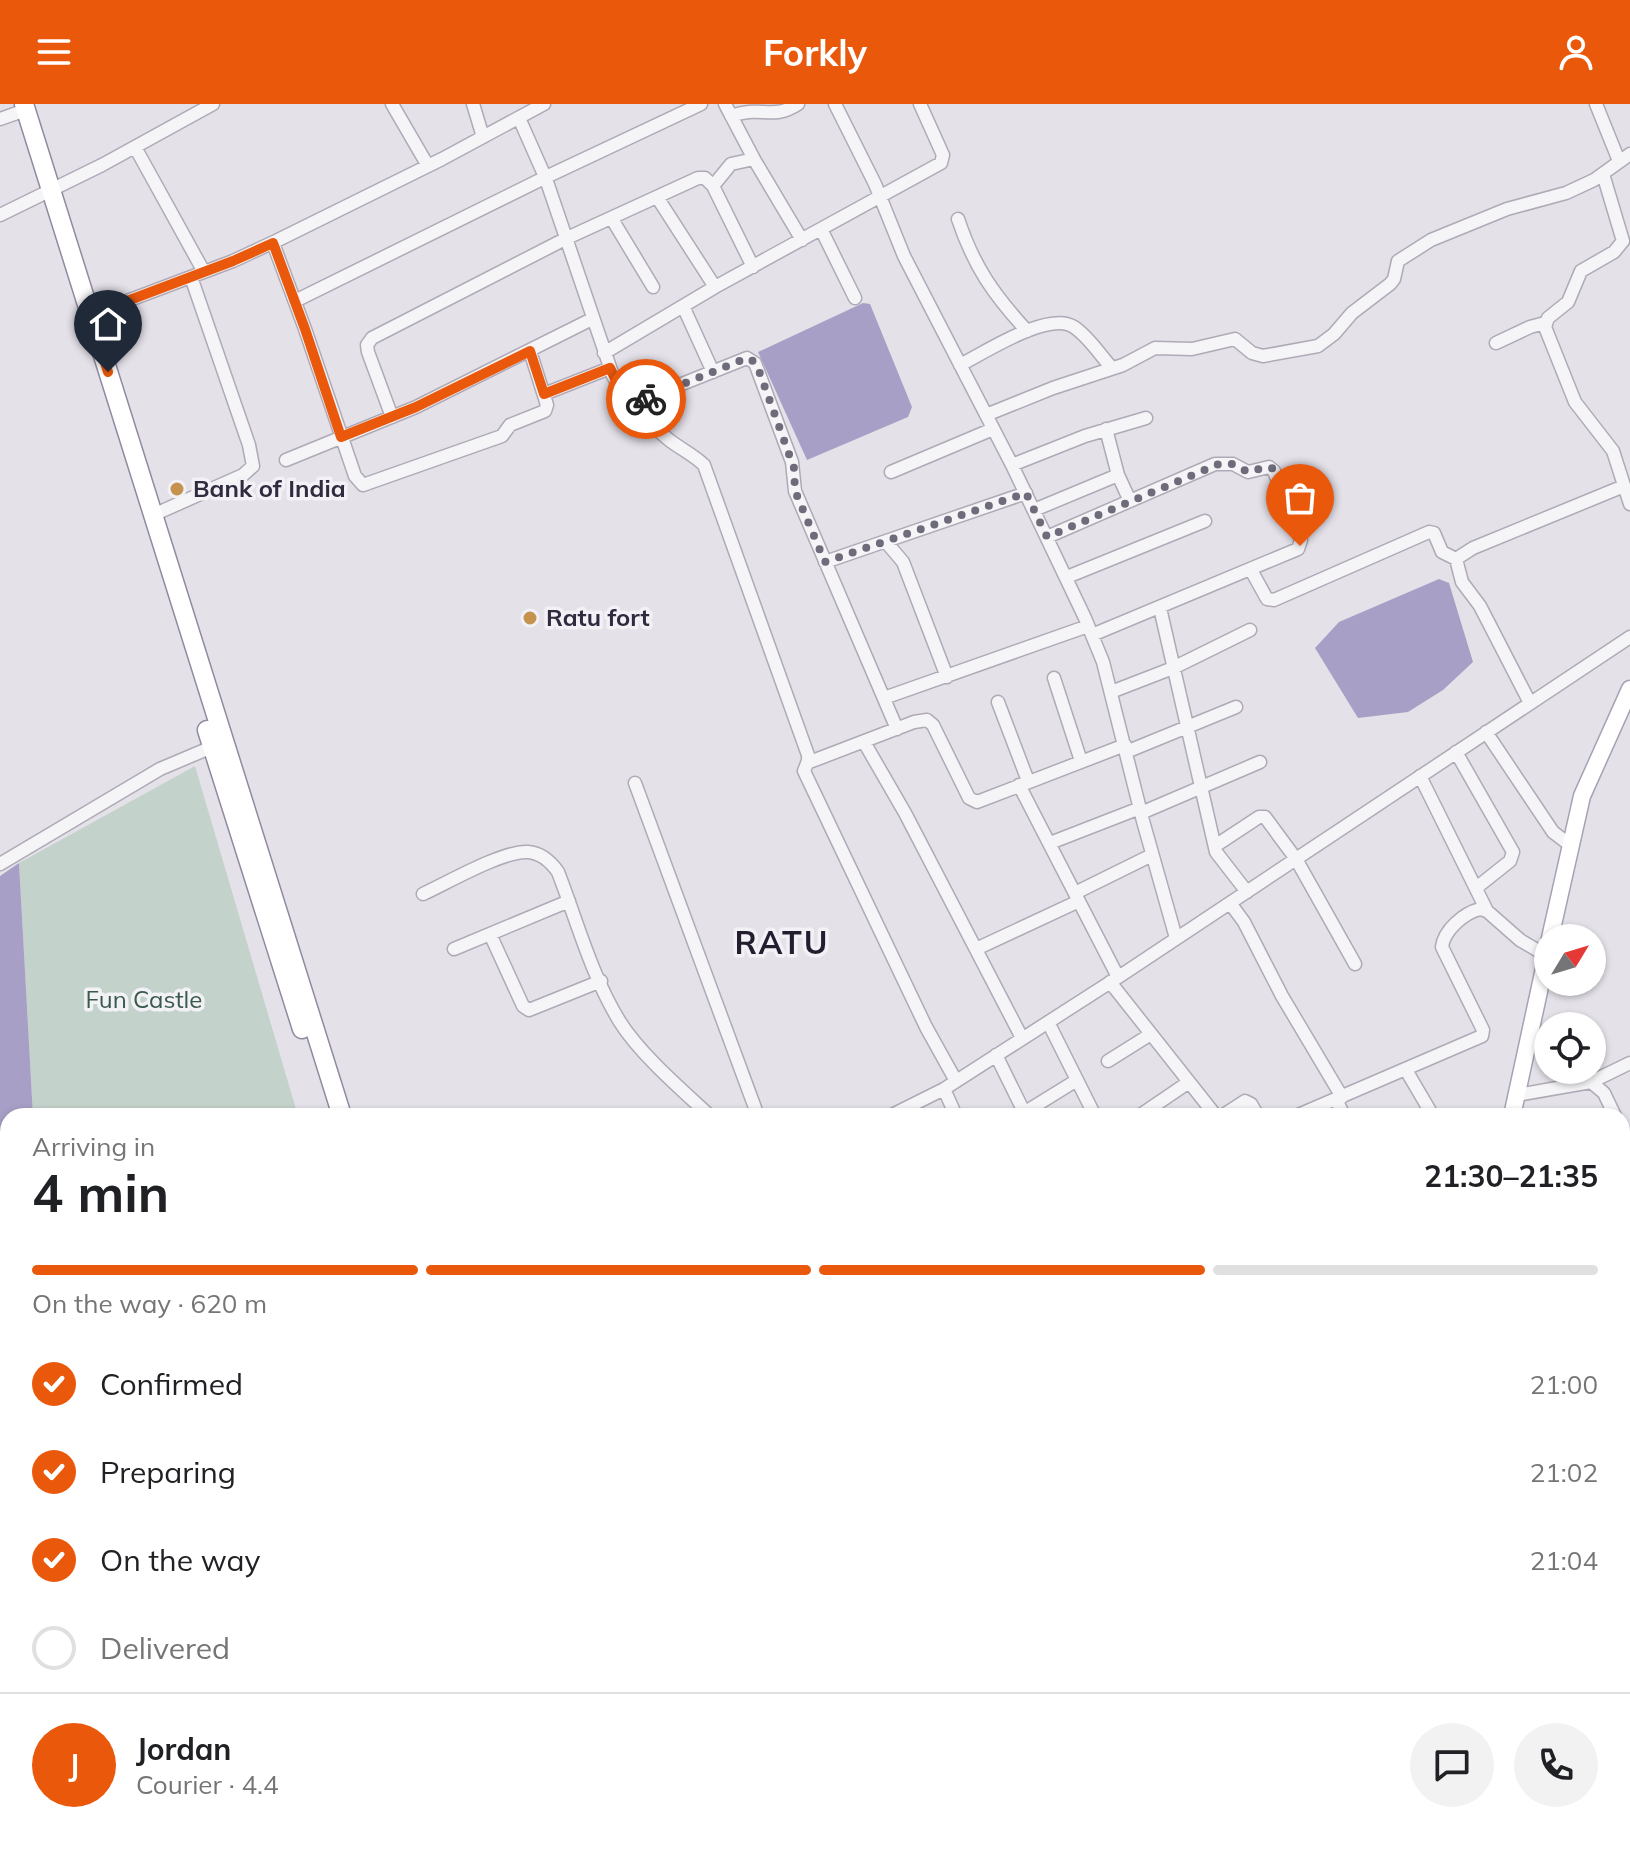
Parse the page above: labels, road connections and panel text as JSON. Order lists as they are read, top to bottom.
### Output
{
  "districts": ["RATU"],
  "parks": ["Fun Castle"],
  "places": ["Bank of India", "Ratu fort"],
  "north": "top right",
  "page": {
    "header": "Forkly",
    "heading": ["4 min", "Arriving in", "21:30–21:35"],
    "panel": ["Jordan", "Courier · 4.4"],
    "bar": "On the way · 620 m",
    "list": [
      ["Confirmed", "21:00"],
      ["Preparing", "21:02"],
      ["On the way", "21:04"],
      "Delivered"
    ],
    "round": "J"
  }
}
